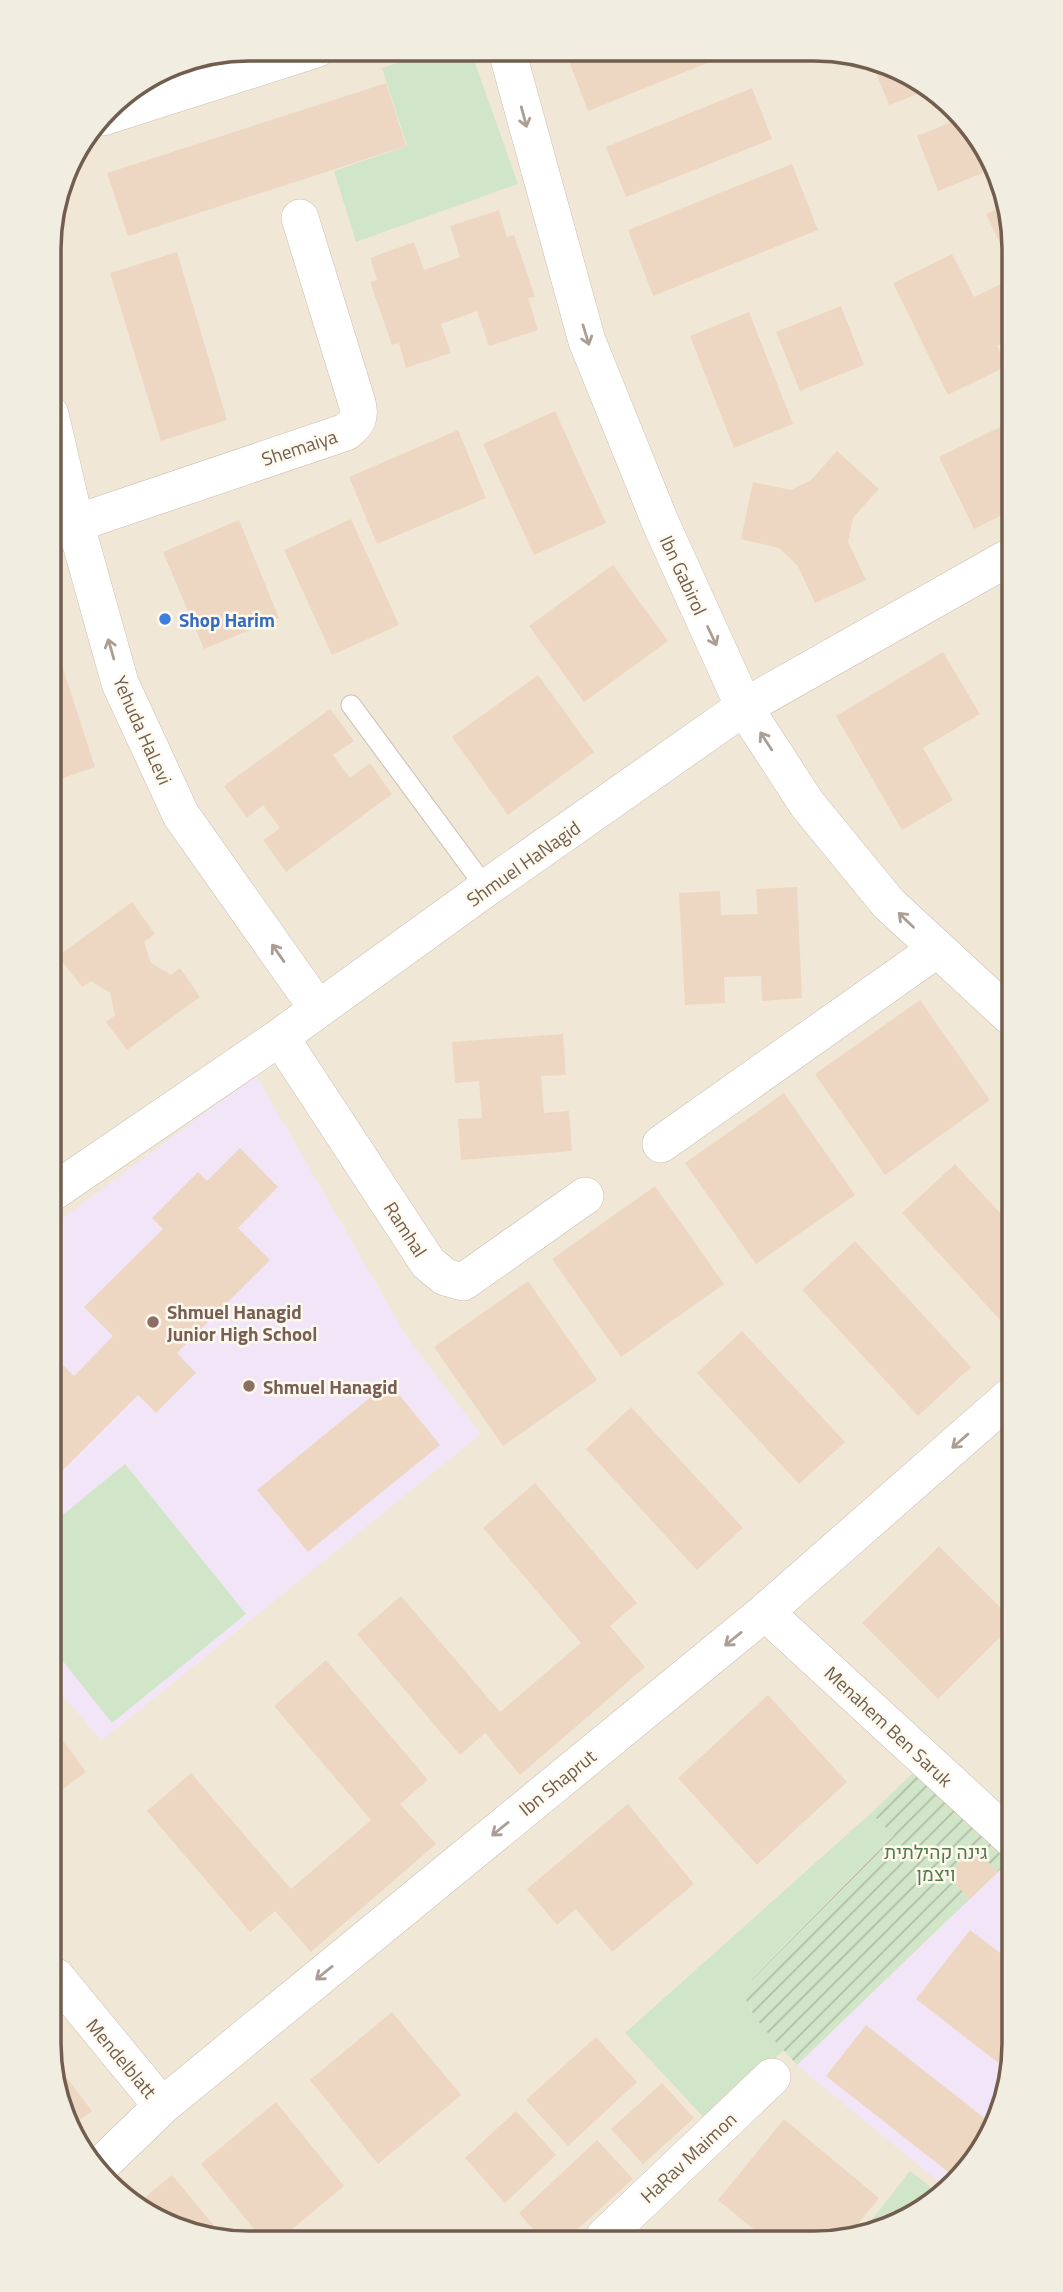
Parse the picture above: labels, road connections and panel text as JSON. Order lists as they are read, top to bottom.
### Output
{
  "streets": {
    "street": [
      "Shemaiya",
      "Ibn Gabirol",
      "Yehuda HaLevi",
      "Shmuel HaNagid",
      "Ramhal",
      "Menahem Ben Saruk",
      "Ibn Shaprut",
      "Mendelblatt",
      "HaRav Maimon"
    ]
  },
  "crossings": [
    ["Shemaiya", "Yehuda HaLevi"],
    ["Ibn Gabirol", "Shmuel HaNagid"],
    ["Yehuda HaLevi", "Shmuel HaNagid"],
    ["Shmuel HaNagid", "Ramhal"],
    ["Menahem Ben Saruk", "Ibn Shaprut"],
    ["Ibn Shaprut", "Mendelblatt"]
  ],
  "one_way": ["Yehuda HaLevi", "Ibn Shaprut"],
  "parks": ["גינה קהילתית ויצמן"],
  "places": ["Shop Harim", "Shmuel Hanagid Junior High School", "Shmuel Hanagid"]
}
